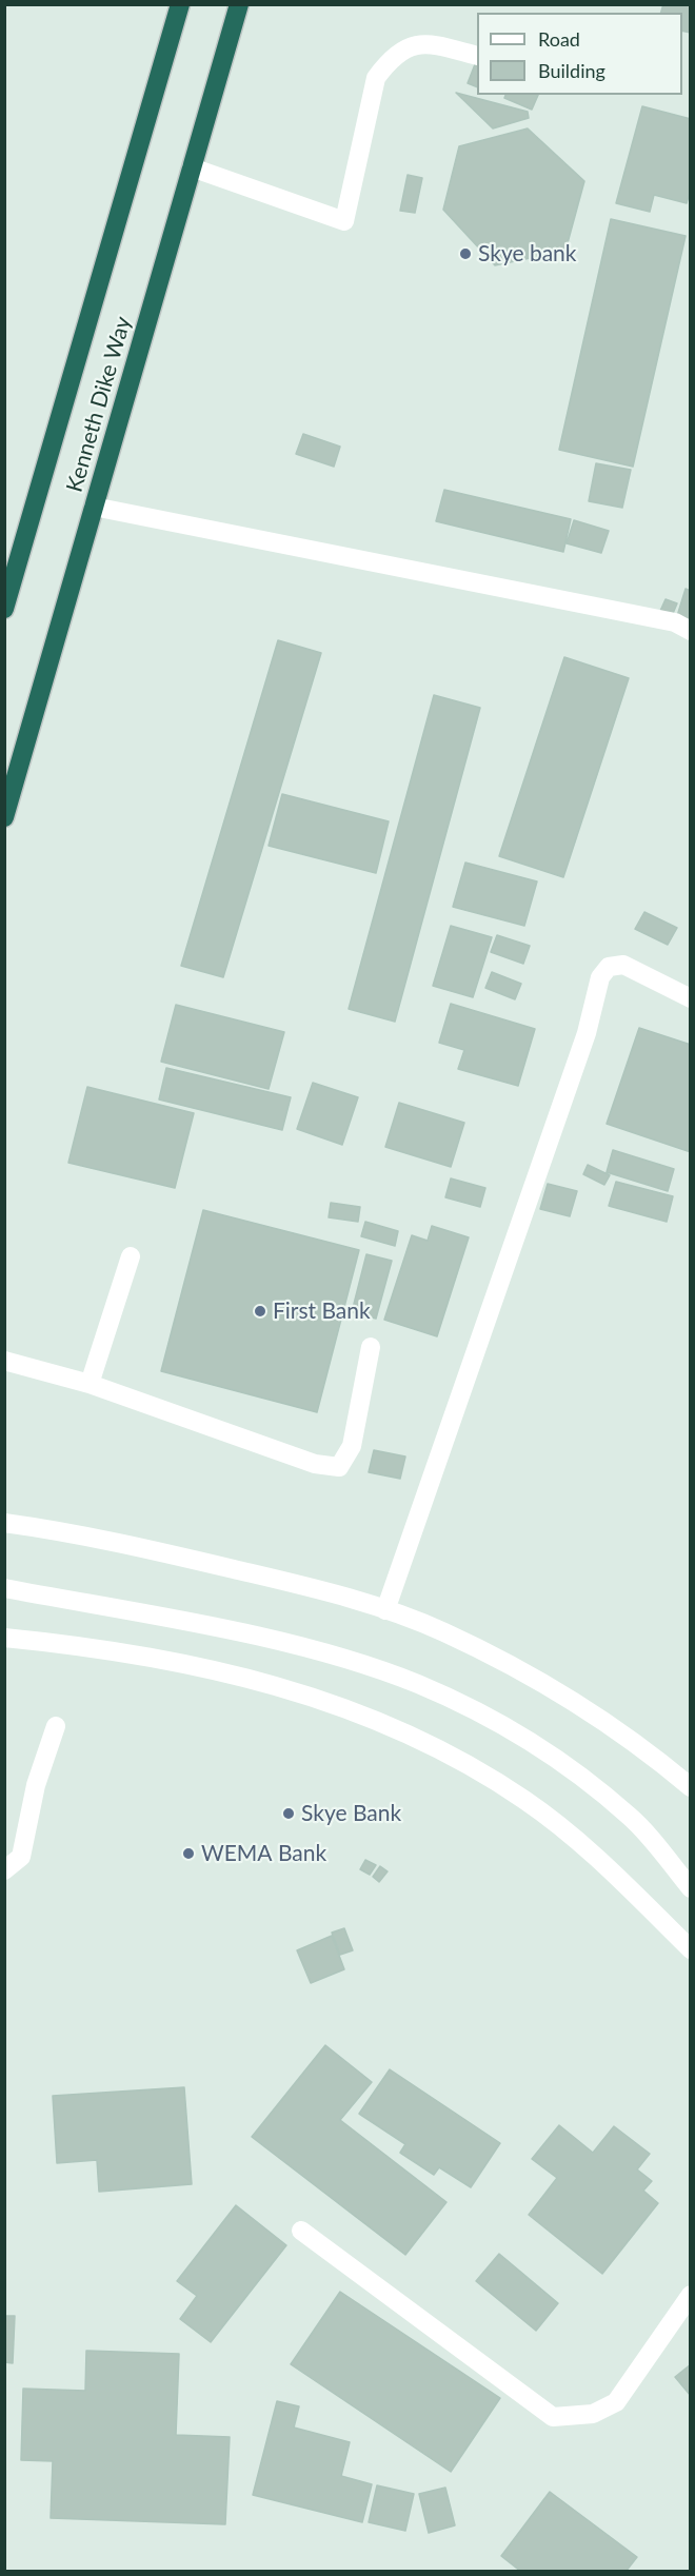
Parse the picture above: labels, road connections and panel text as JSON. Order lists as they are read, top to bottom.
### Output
{
  "streets": {
    "highway": ["Kenneth Dike Way"]
  },
  "places": [
    "Skye bank",
    "First Bank",
    "Skye Bank",
    "WEMA Bank"
  ],
  "legend": ["Road", "Building"]
}
